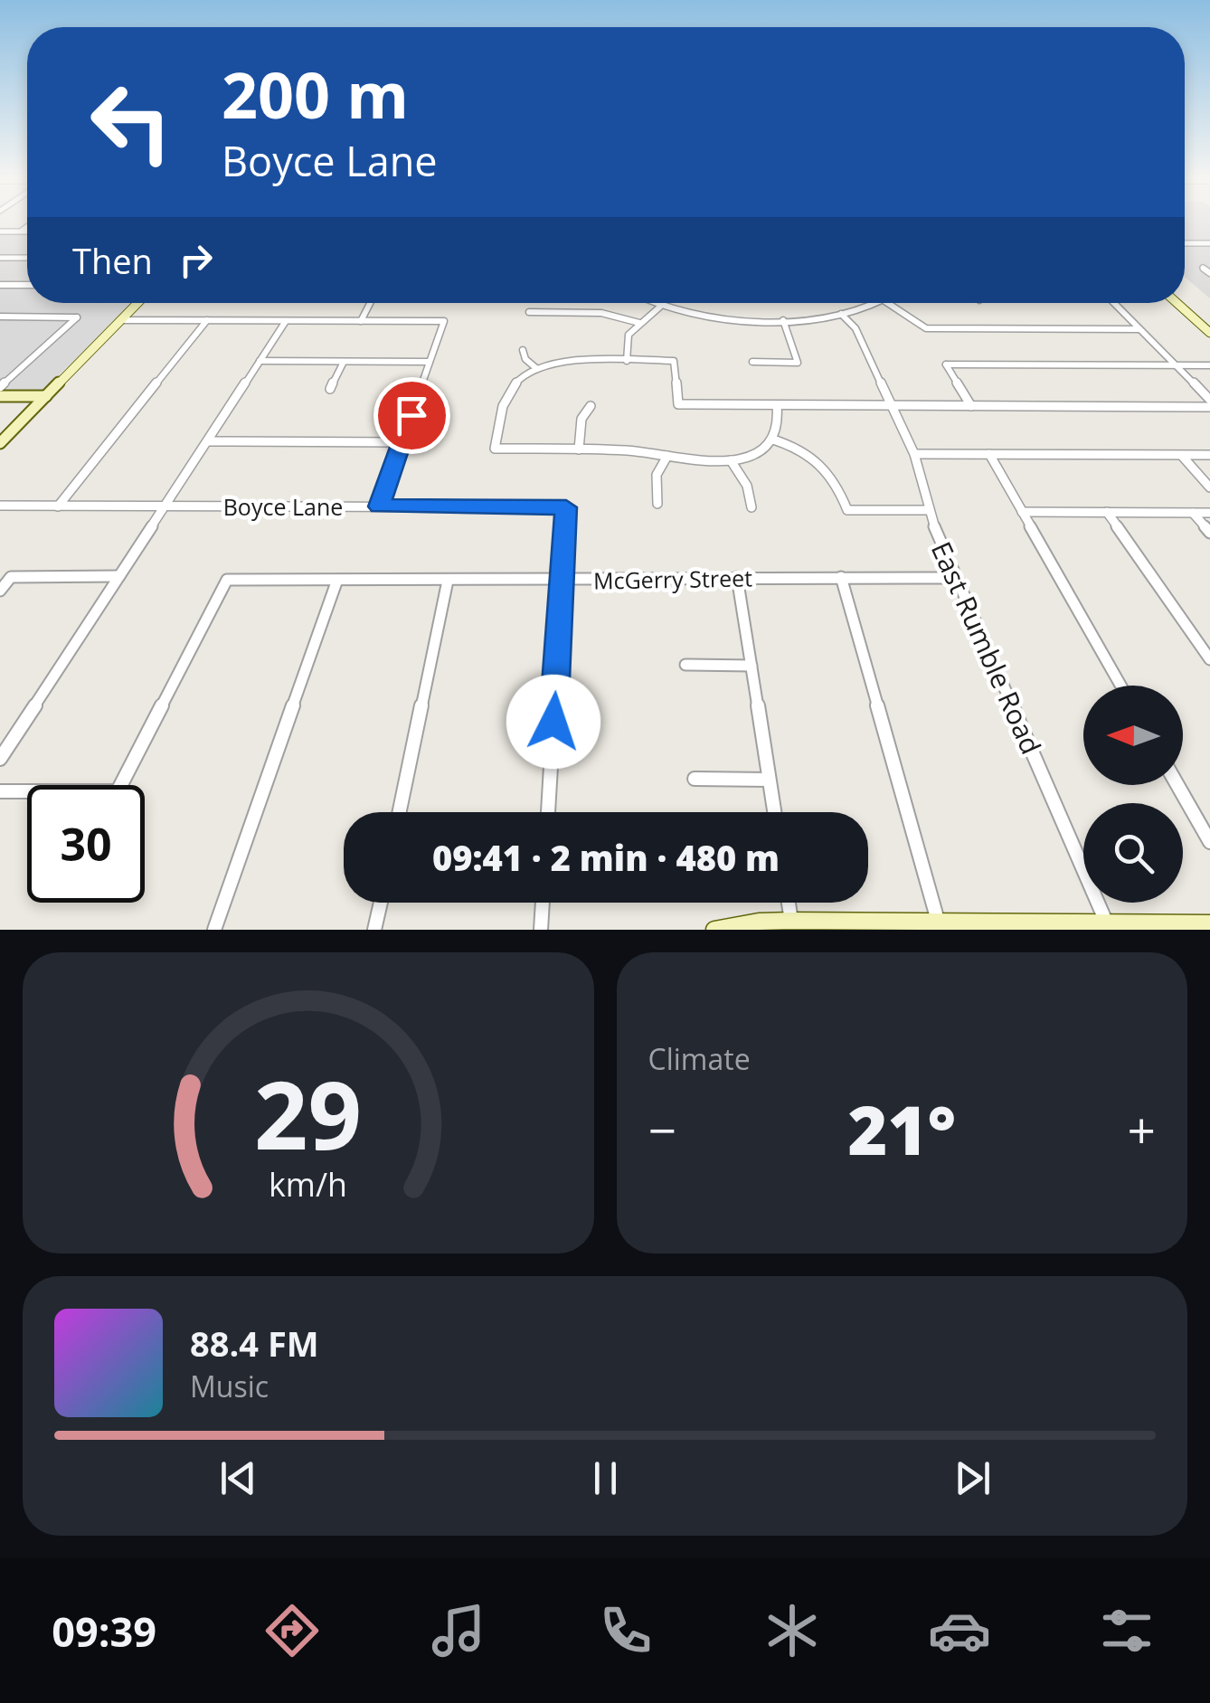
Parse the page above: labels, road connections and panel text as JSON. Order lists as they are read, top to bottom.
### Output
{
  "streets": {
    "street": ["Boyce Lane", "McGerry Street", "East Rumble Road"]
  },
  "crossings": [
    ["Boyce Lane", "McGerry Street"],
    ["McGerry Street", "East Rumble Road"]
  ],
  "north": "left",
  "page": {
    "turn": ["200 m", "Boyce Lane"],
    "then": "Then",
    "limit": "30",
    "trip": "09:41 · 2 min · 480 m",
    "tile": "Climate",
    "heat": ["−", "21°", "+"],
    "song": ["88.4 FM", "Music"],
    "tabs": "09:39",
    "gauge": ["29", "km/h"]
  }
}
